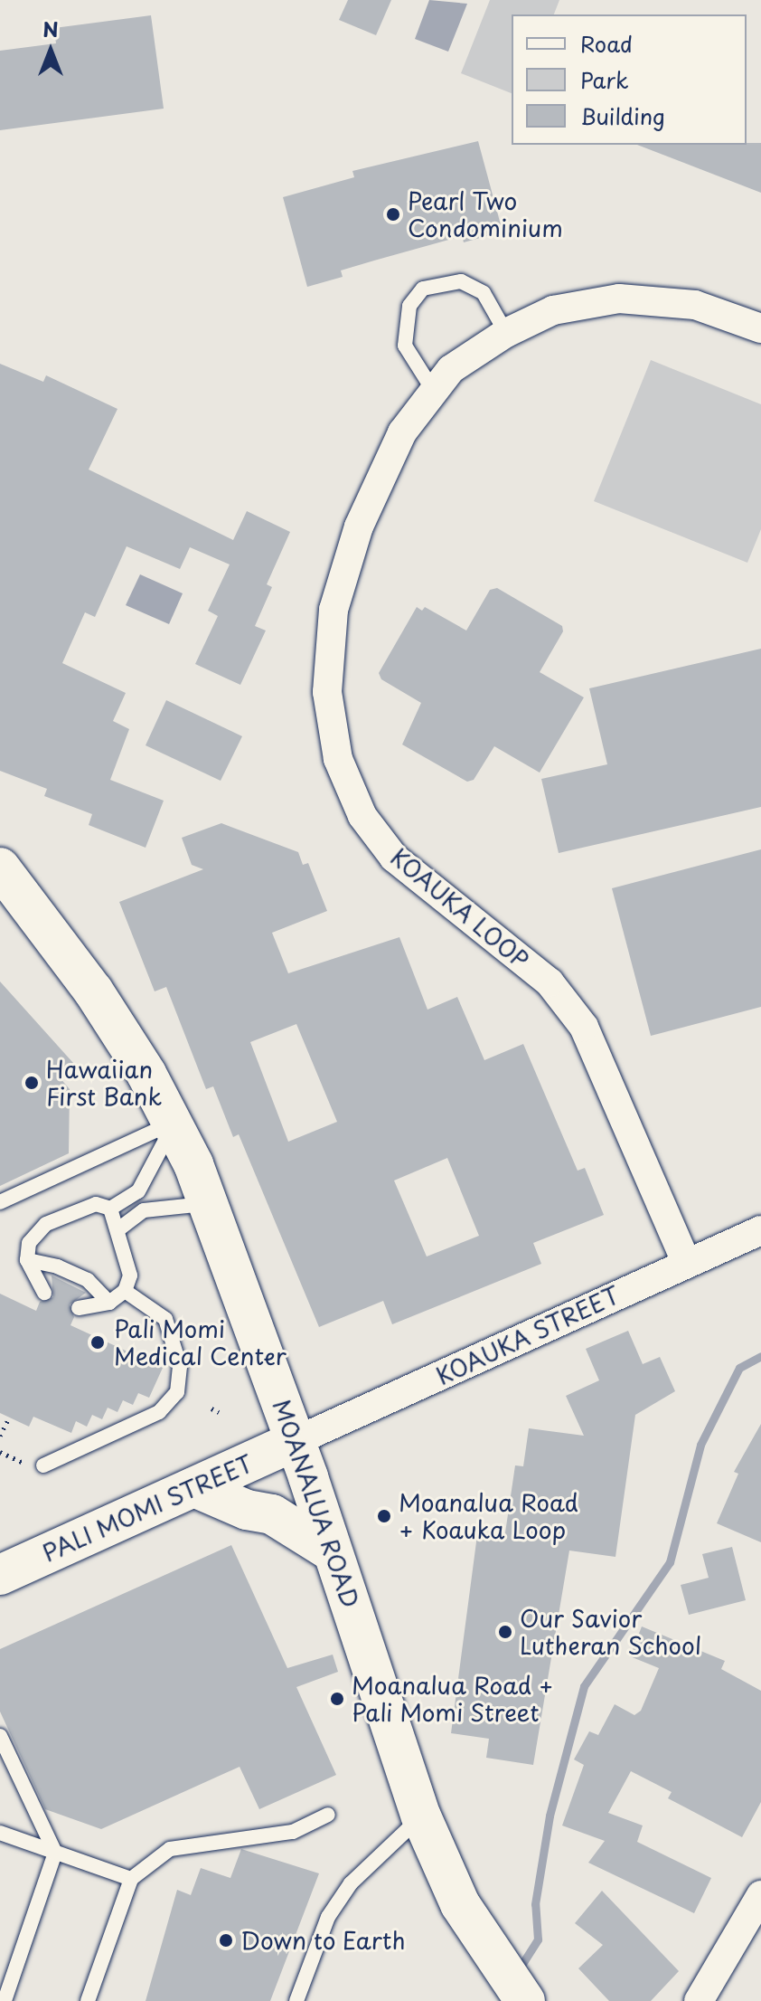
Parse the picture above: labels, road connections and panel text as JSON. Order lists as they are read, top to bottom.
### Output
{
  "streets": {
    "main road": ["MOANALUA ROAD", "PALI MOMI STREET"],
    "street": ["KOAUKA LOOP", "KOAUKA STREET"]
  },
  "crossings": [
    ["KOAUKA LOOP", "KOAUKA STREET"],
    ["KOAUKA STREET", "MOANALUA ROAD"],
    ["KOAUKA STREET", "PALI MOMI STREET"],
    ["MOANALUA ROAD", "PALI MOMI STREET"]
  ],
  "places": [
    "Pearl Two Condominium",
    "Hawaiian First Bank",
    "Pali Momi Medical Center",
    "Moanalua Road + Koauka Loop",
    "Our Savior Lutheran School",
    "Moanalua Road + Pali Momi Street",
    "Down to Earth"
  ],
  "legend": ["Road", "Park", "Building"],
  "north": "top"
}
